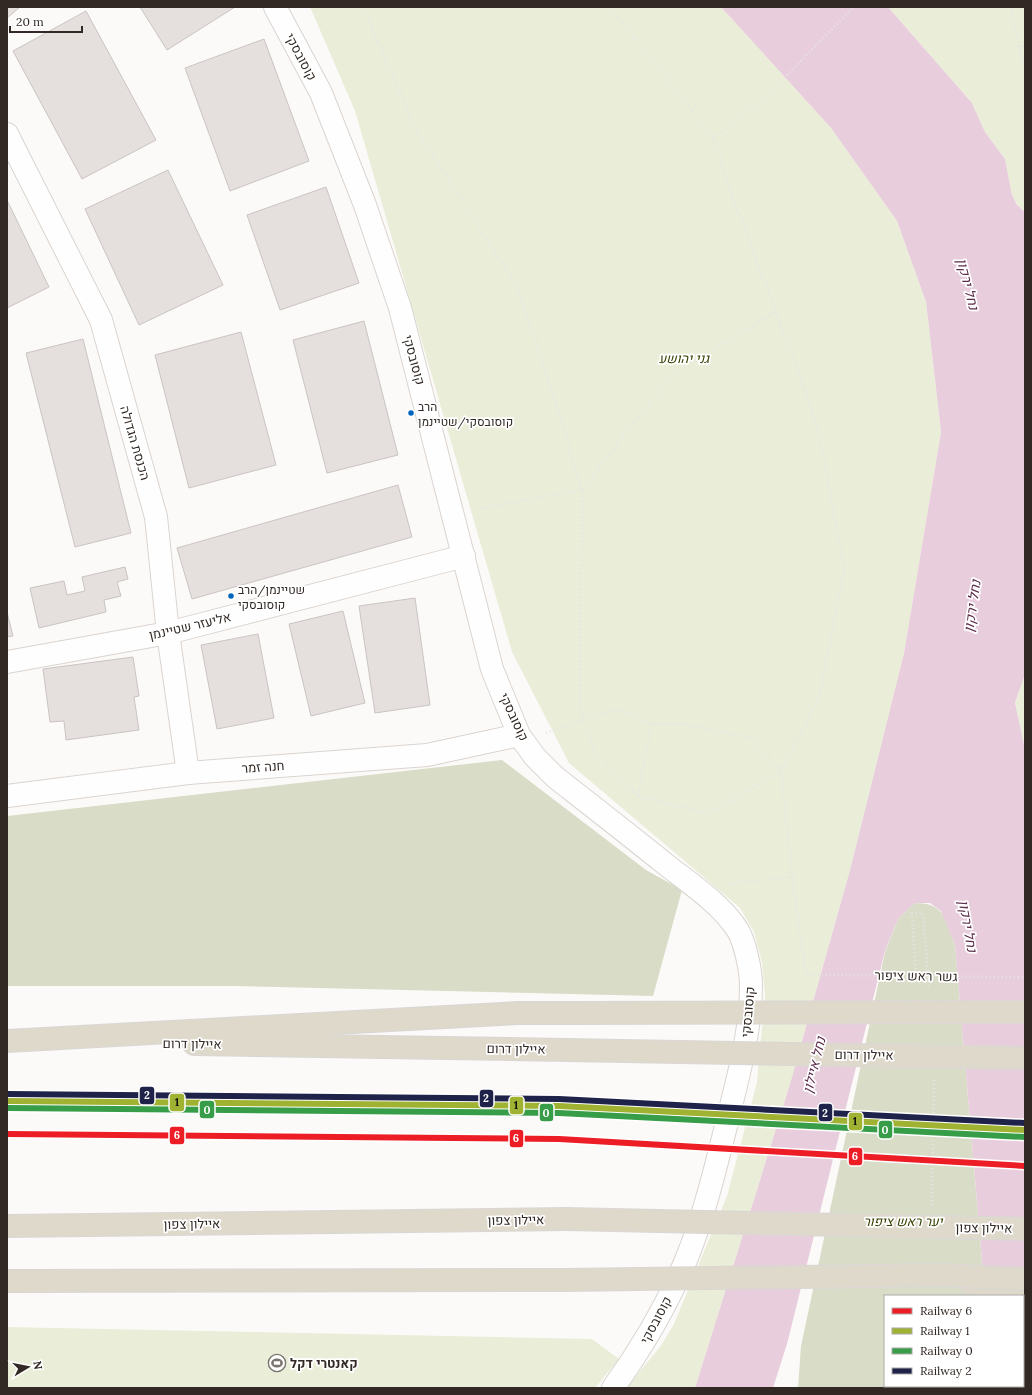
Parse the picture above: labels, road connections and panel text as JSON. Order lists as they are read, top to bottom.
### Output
{
  "streets": {
    "highway": ["איילון דרום", "איילון צפון"],
    "street": [
      "קוסובסקי",
      "הכנסת הגדולה",
      "אליעזר שטיינמן",
      "חנה זמר"
    ],
    "path": ["גשר ראש ציפור"]
  },
  "crossings": [
    ["קוסובסקי", "אליעזר שטיינמן"],
    ["קוסובסקי", "חנה זמר"],
    ["הכנסת הגדולה", "אליעזר שטיינמן"],
    ["הכנסת הגדולה", "חנה זמר"]
  ],
  "water": ["נחל ירקון", "נחל איילון"],
  "parks": ["גני יהושע", "יער ראש ציפור"],
  "places": {
    "other": ["הרב קוסובסקי/שטיינמן", "שטיינמן/הרב קוסובסקי"],
    "sports": ["קאנטרי דקל"]
  },
  "lines": [
    "rail line 2",
    "rail line 1",
    "rail line 0",
    "rail line 6"
  ],
  "legend": [
    "Railway 6",
    "Railway 1",
    "Railway 0",
    "Railway 2"
  ],
  "scale_bar": "20 m",
  "north": "right"
}
